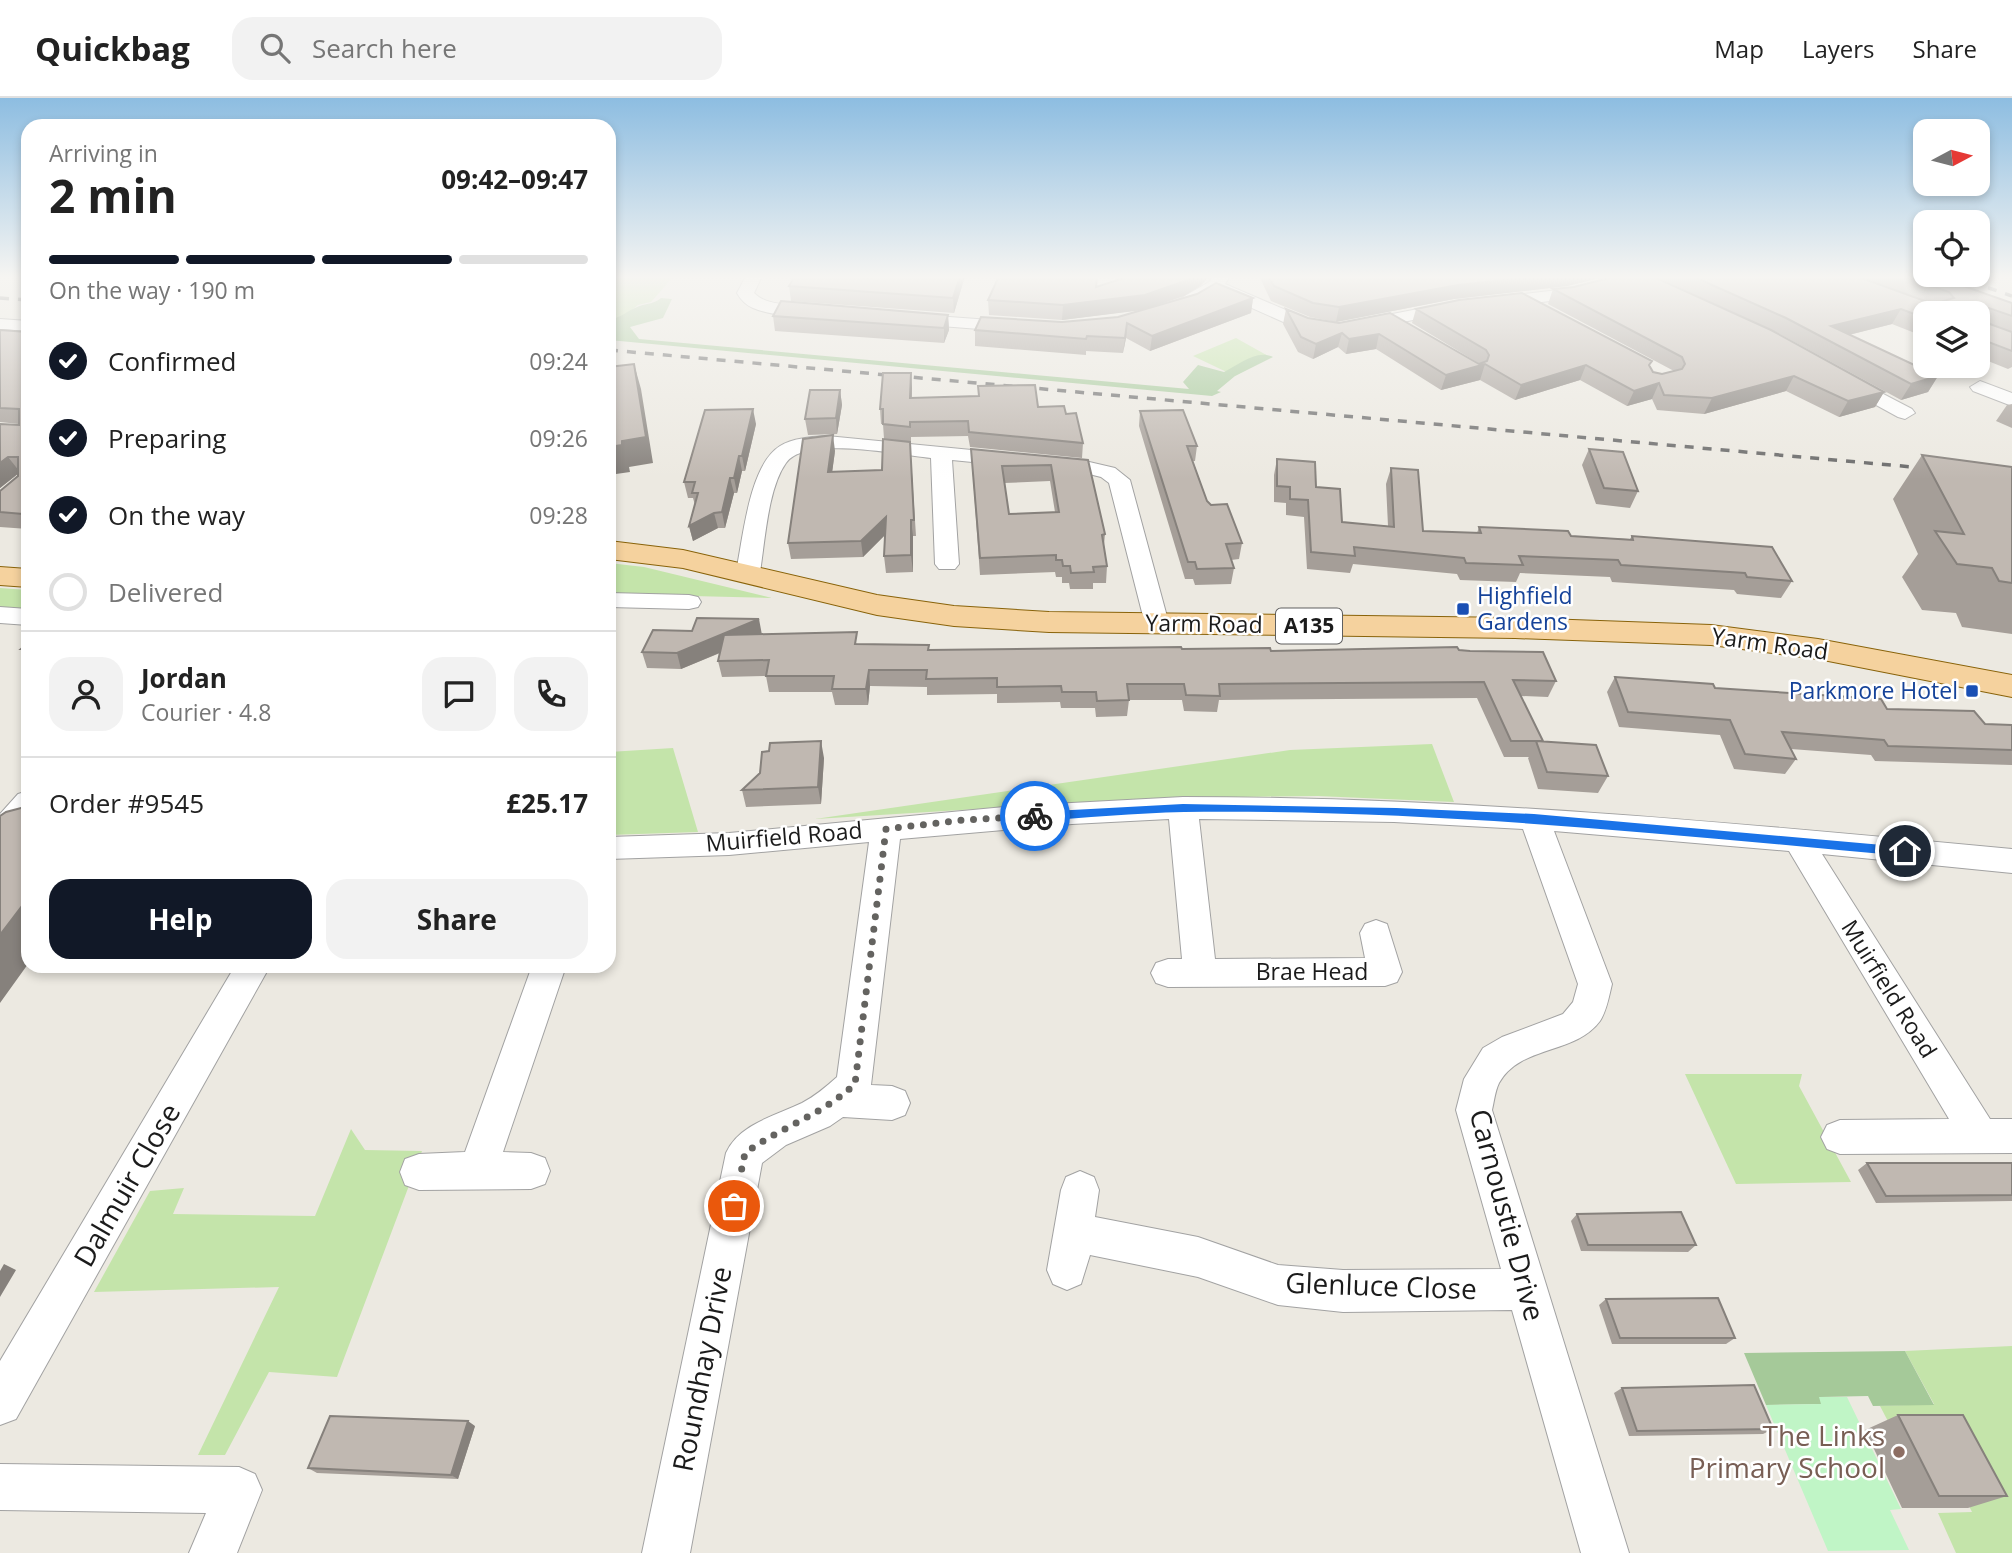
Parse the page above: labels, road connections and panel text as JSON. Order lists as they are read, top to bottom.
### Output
{
  "streets": {
    "main road": ["Yarm Road", "A135"],
    "street": [
      "Muirfield Road",
      "Brae Head",
      "Dalmuir Close",
      "Carnoustie Drive",
      "Glenluce Close",
      "Roundhay Drive"
    ]
  },
  "crossings": [
    ["Muirfield Road", "Brae Head"],
    ["Muirfield Road", "Carnoustie Drive"],
    ["Muirfield Road", "Roundhay Drive"],
    ["Carnoustie Drive", "Glenluce Close"]
  ],
  "places": {
    "transit": ["Highfield Gardens", "Parkmore Hotel"],
    "other": ["The Links Primary School"]
  },
  "north": "right",
  "page": {
    "header": "Quickbag",
    "search": "Search here",
    "nav": ["Map", "Layers", "Share"],
    "heading": ["2 min", "Arriving in", "09:42–09:47"],
    "panel": [
      "Jordan",
      "Courier · 4.8",
      "Order #9545",
      "£25.17"
    ],
    "bar": "On the way · 190 m",
    "list": [
      ["Confirmed", "09:24"],
      ["Preparing", "09:26"],
      ["On the way", "09:28"],
      "Delivered"
    ],
    "buttons": ["Help", "Share"]
  }
}
